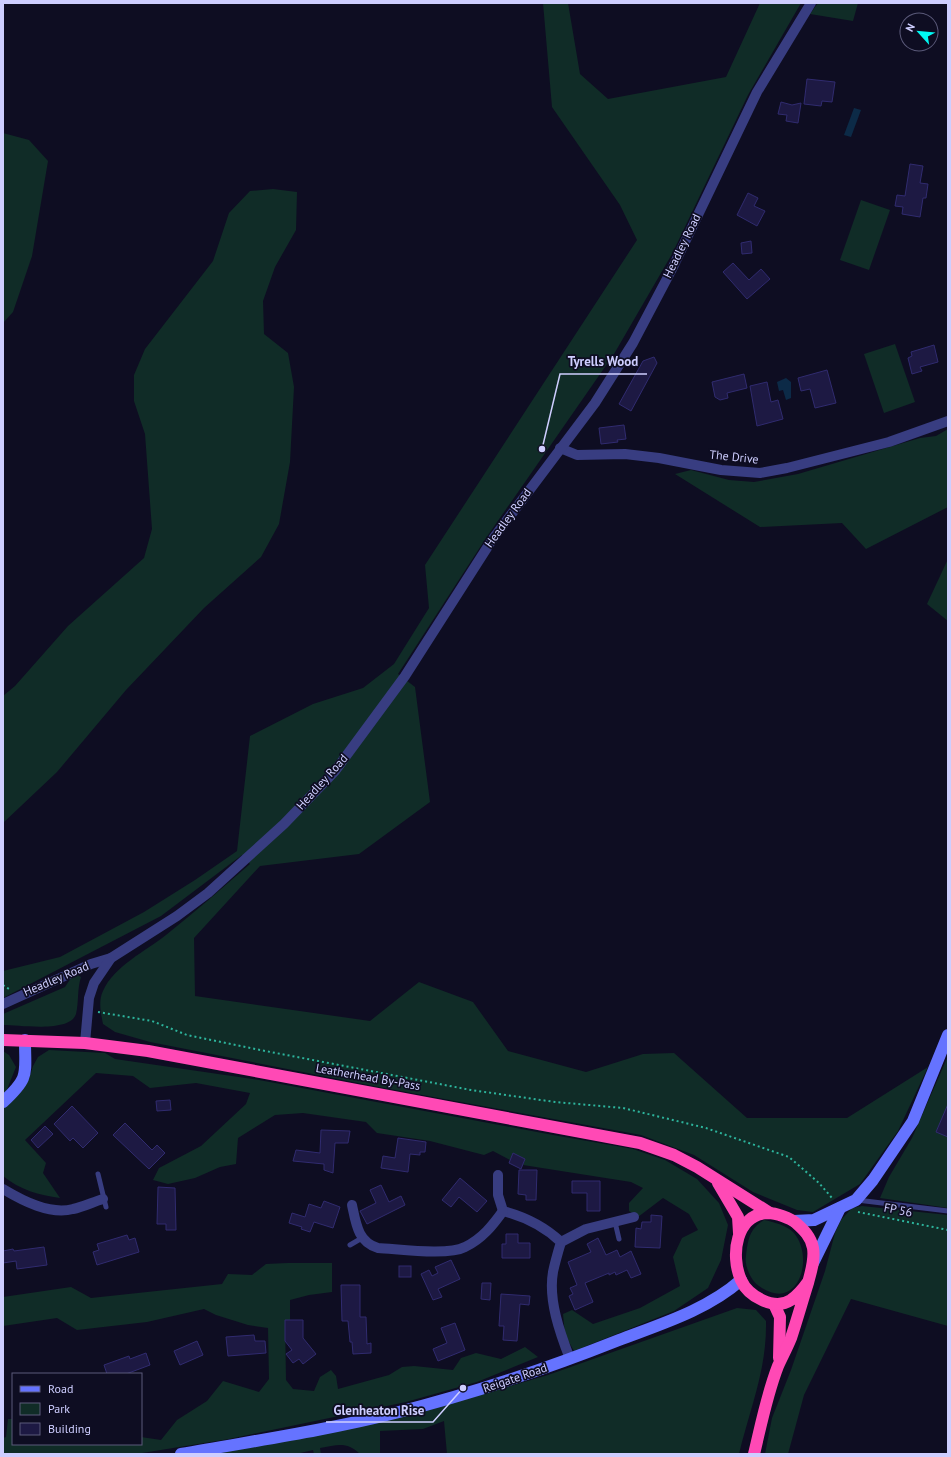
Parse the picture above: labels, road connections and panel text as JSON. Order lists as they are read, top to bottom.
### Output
{
  "streets": {
    "highway": ["Leatherhead By-Pass"],
    "main road": ["Reigate Road"],
    "street": ["Headley Road", "The Drive"],
    "path": ["FP 56"]
  },
  "crossings": [
    ["Headley Road", "The Drive"],
    ["Headley Road", "Leatherhead By-Pass"],
    ["Leatherhead By-Pass", "Reigate Road"]
  ],
  "places": ["Tyrells Wood", "Glenheaton Rise"],
  "legend": ["Road", "Park", "Building"],
  "north": "top left"
}
